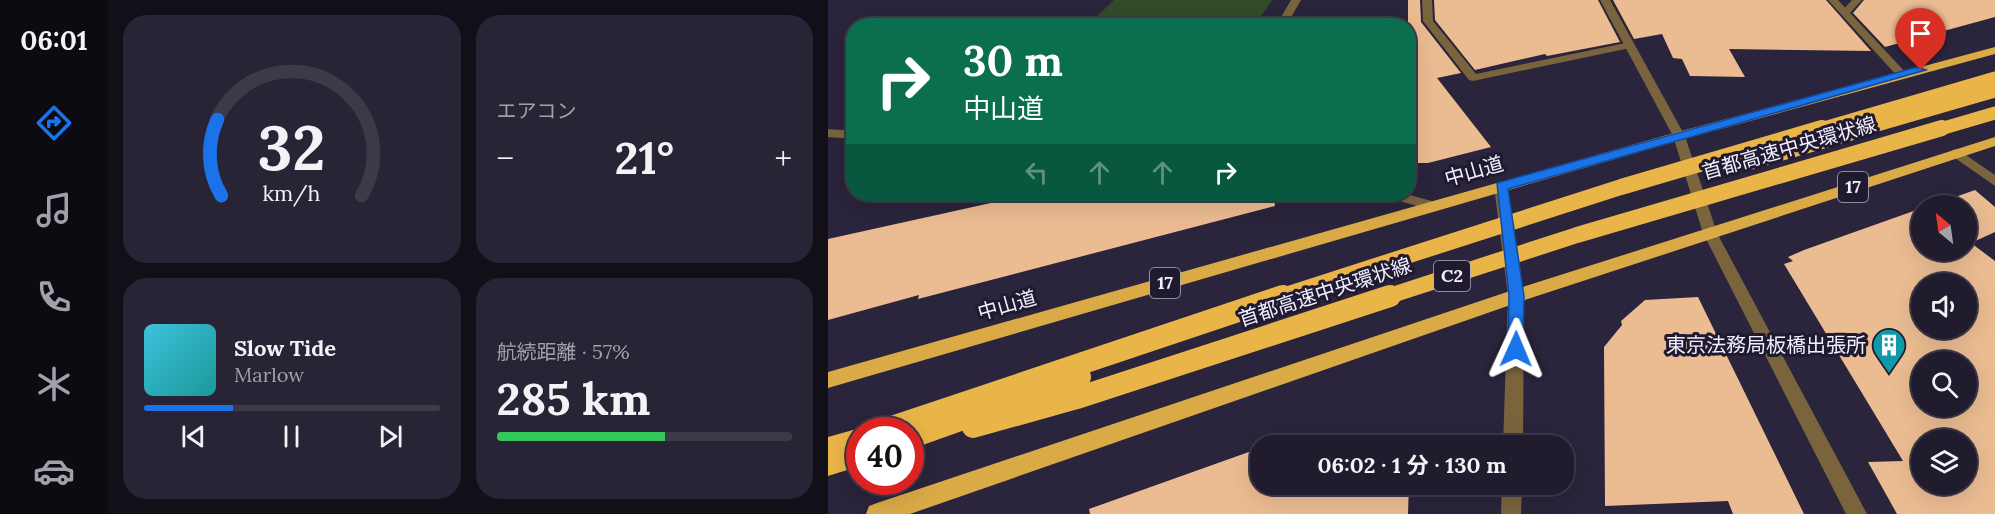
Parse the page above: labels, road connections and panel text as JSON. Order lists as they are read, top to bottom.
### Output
{
  "streets": {
    "highway": [
      "首都高速中央環状線",
      "中山道",
      "17",
      "C2"
    ]
  },
  "places": {
    "building": ["東京法務局板橋出張所"]
  },
  "north": "top left",
  "page": {
    "tabs": "06:01",
    "tile": [
      "エアコン",
      ["航続距離 · 57%", "285 km"]
    ],
    "turn": ["30 m", "中山道"],
    "heat": ["−", "21°", "+"],
    "song": ["Slow Tide", "Marlow"],
    "limit": "40",
    "trip": "06:02 · 1 分 · 130 m",
    "gauge": ["32", "km/h"]
  }
}
